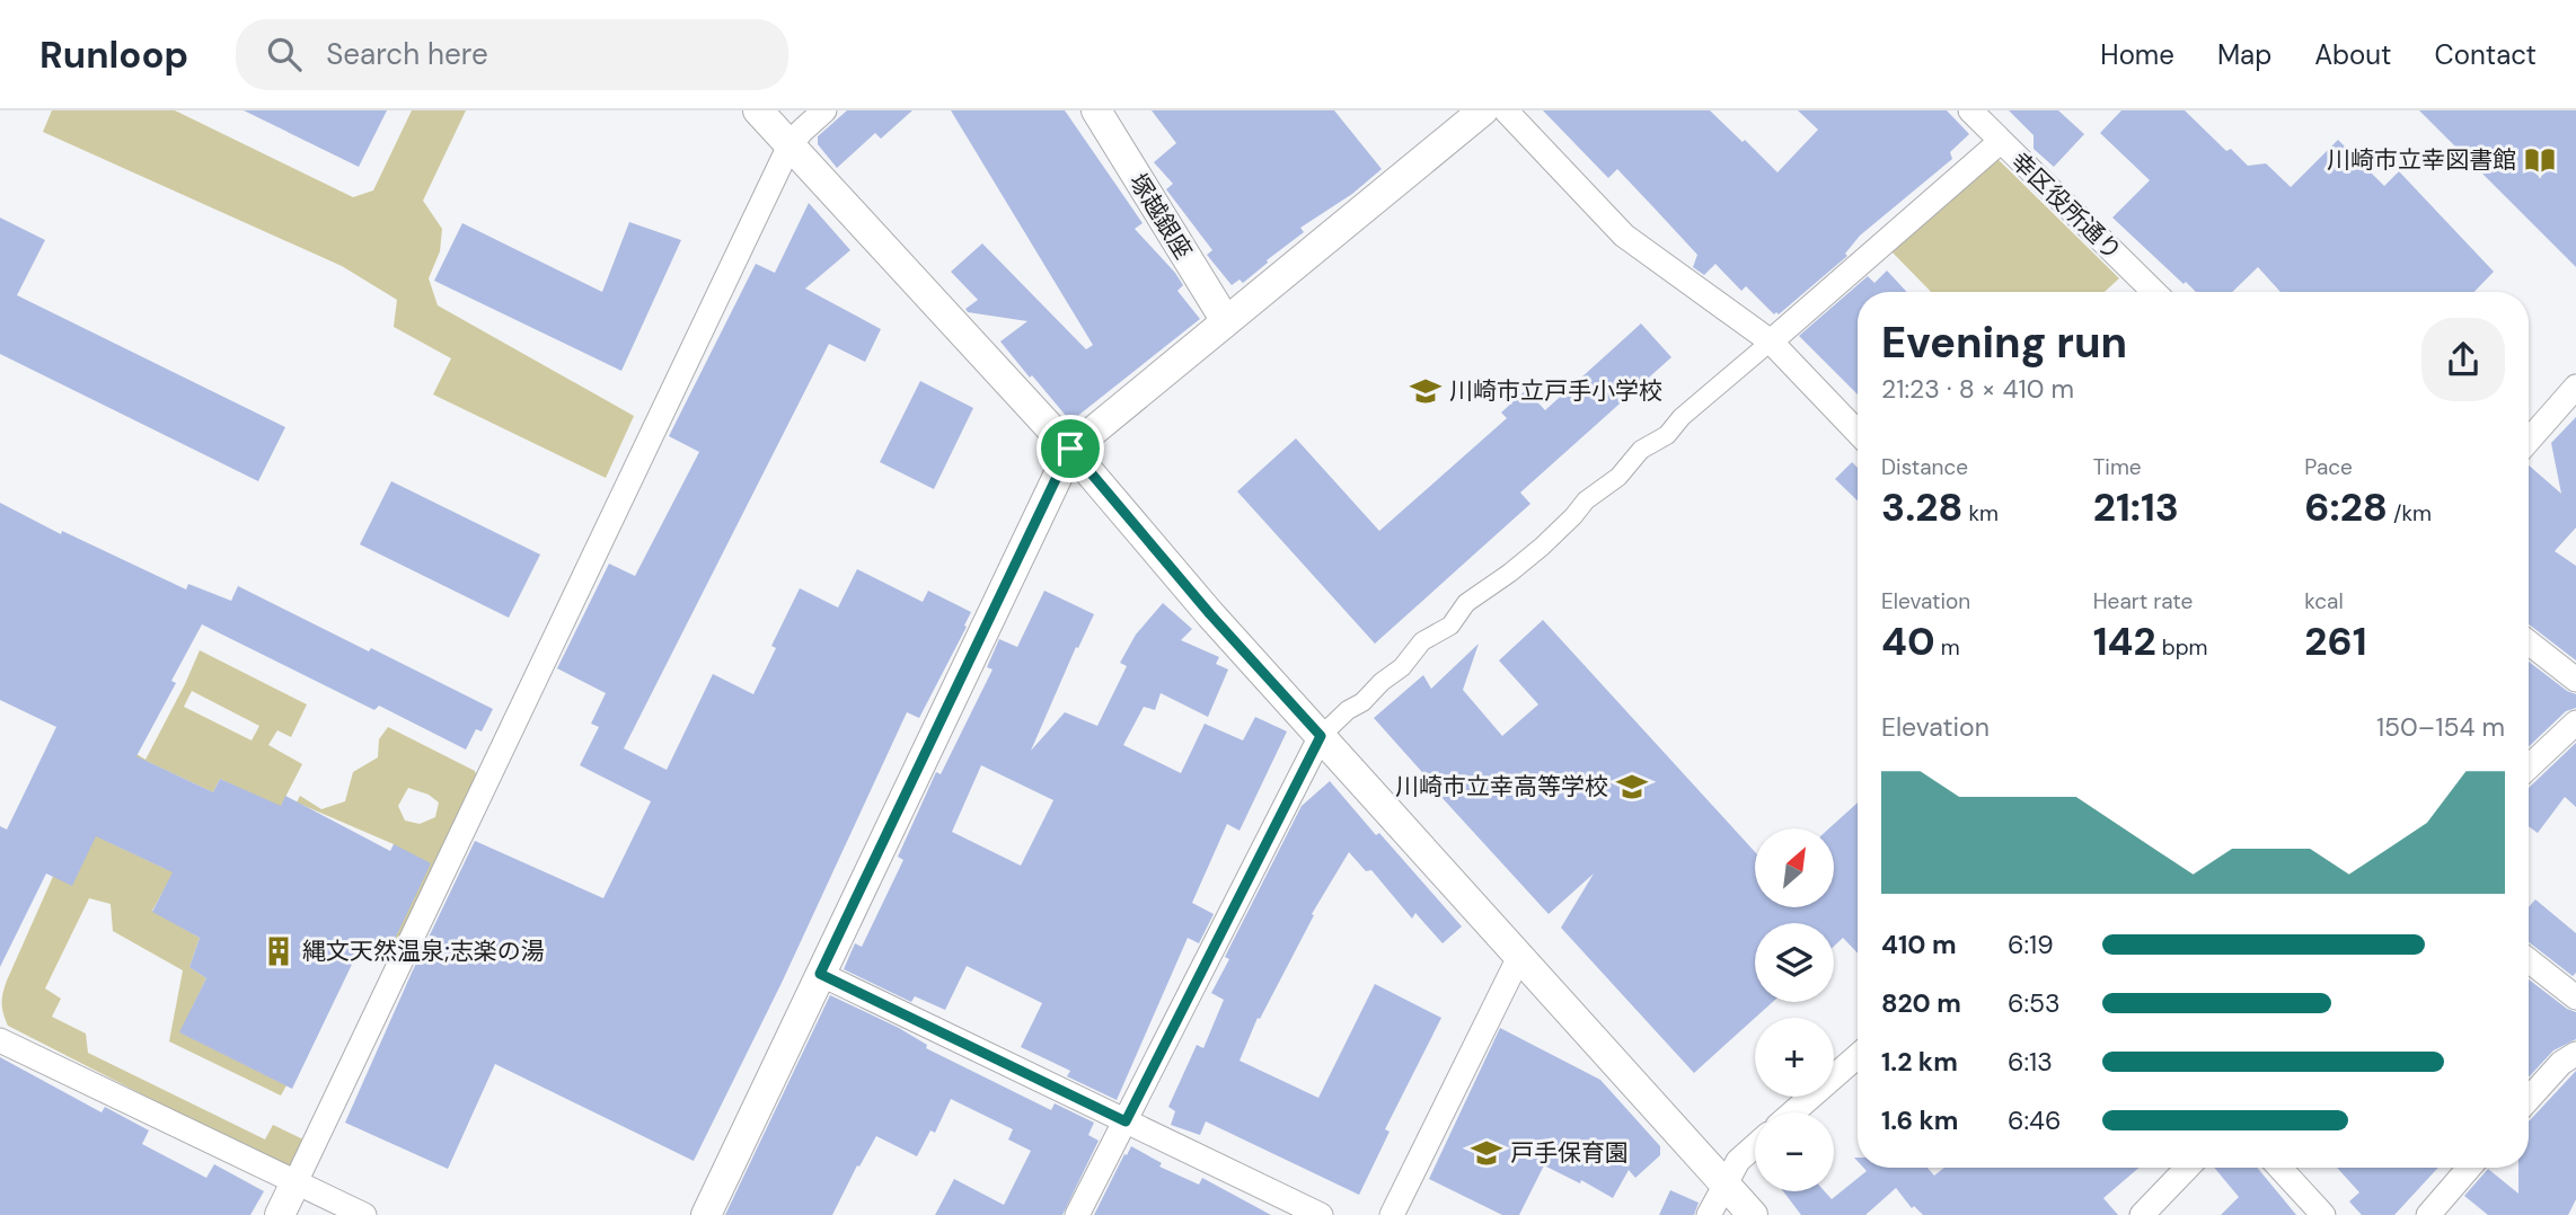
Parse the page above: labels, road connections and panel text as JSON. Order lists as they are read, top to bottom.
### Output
{
  "streets": {
    "street": ["幸区役所通り", "塚越銀座"]
  },
  "places": {
    "library": ["川崎市立幸図書館"],
    "school or university": ["川崎市立戸手小学校", "川崎市立幸高等学校", "戸手保育園"],
    "building": ["縄文天然温泉;志楽の湯"]
  },
  "north": "top right",
  "page": {
    "header": "Runloop",
    "search": "Search here",
    "nav": [
      "Home",
      "Map",
      "About",
      "Contact"
    ],
    "heading": ["Evening run", "21:23 · 8 × 410 m"],
    "stats": [
      ["Distance", "3.28 km"],
      ["Time", "21:13"],
      ["Pace", "6:28 /km"],
      ["Elevation", "40 m"],
      ["Heart rate", "142 bpm"],
      ["kcal", "261"]
    ],
    "chart": ["Elevation", "150–154 m"],
    "map_buttons": ["+", "−"],
    "list": [
      {
        "name": "410 m",
        "note": "6:19"
      },
      {
        "name": "820 m",
        "note": "6:53"
      },
      {
        "name": "1.2 km",
        "note": "6:13"
      },
      {
        "name": "1.6 km",
        "note": "6:46"
      }
    ]
  }
}
